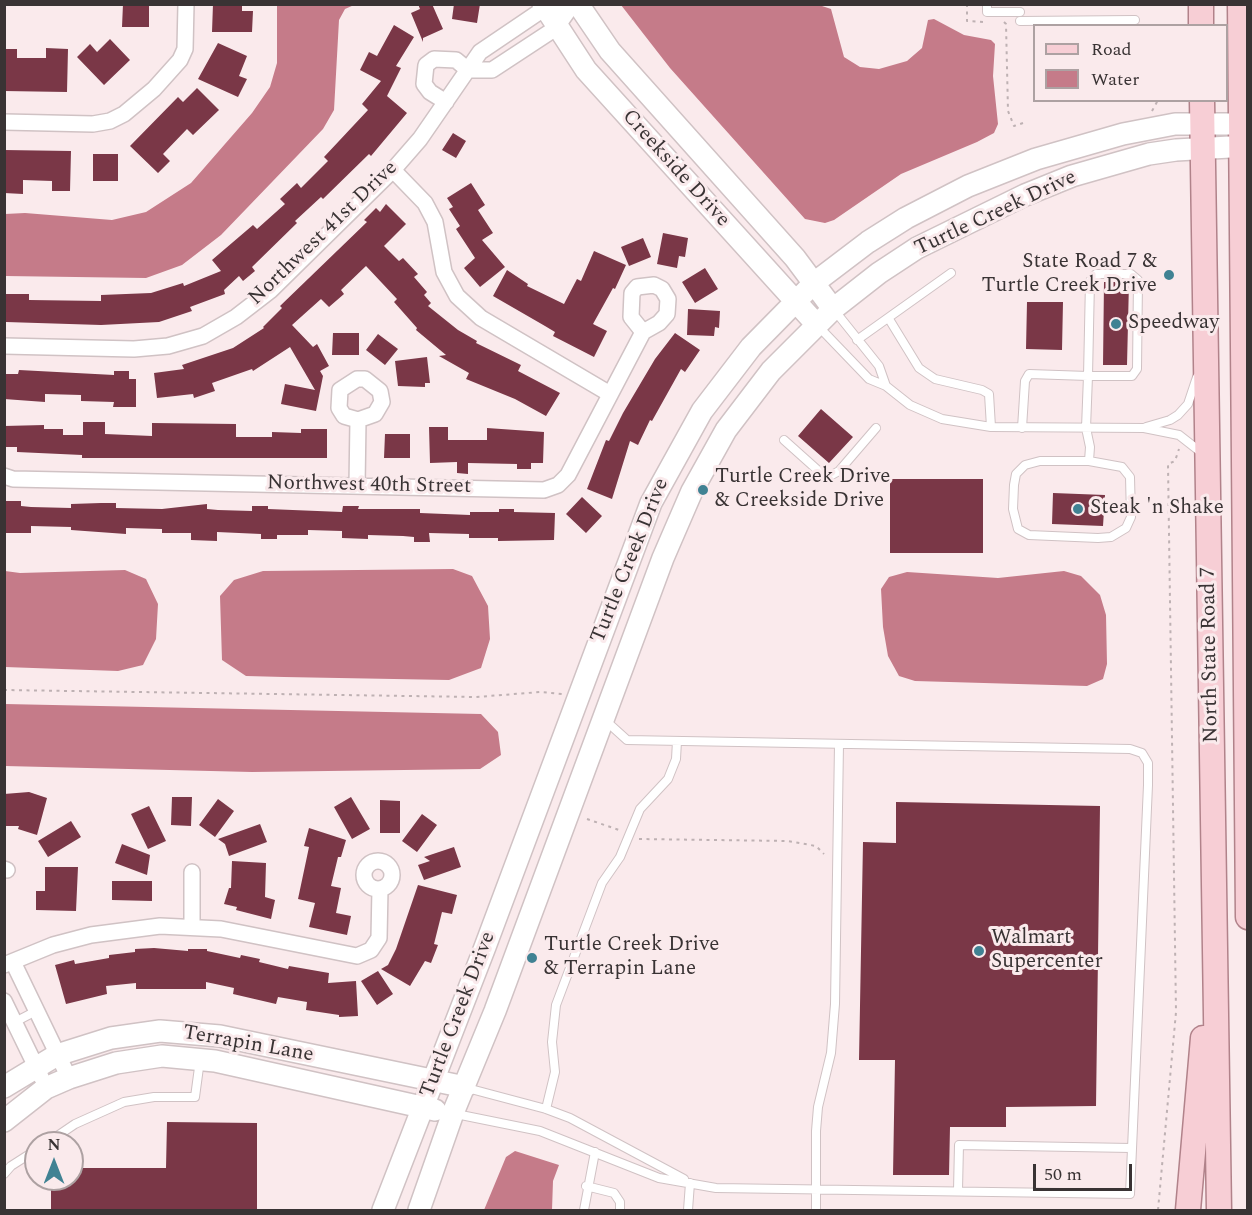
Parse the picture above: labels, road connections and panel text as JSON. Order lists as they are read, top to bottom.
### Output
{
  "streets": {
    "main road": ["North State Road 7"],
    "street": [
      "Creekside Drive",
      "Turtle Creek Drive",
      "Northwest 41st Drive",
      "Northwest 40th Street",
      "Terrapin Lane"
    ]
  },
  "crossings": [
    ["Creekside Drive", "Turtle Creek Drive"],
    ["Creekside Drive", "Northwest 41st Drive"],
    ["Turtle Creek Drive", "North State Road 7"],
    ["Turtle Creek Drive", "Terrapin Lane"]
  ],
  "places": [
    "State Road 7 & Turtle Creek Drive",
    "Speedway",
    "Turtle Creek Drive & Creekside Drive",
    "Steak 'n Shake",
    "Walmart Supercenter",
    "Turtle Creek Drive & Terrapin Lane"
  ],
  "legend": ["Road", "Water"],
  "scale_bar": "50 m",
  "north": "top"
}
